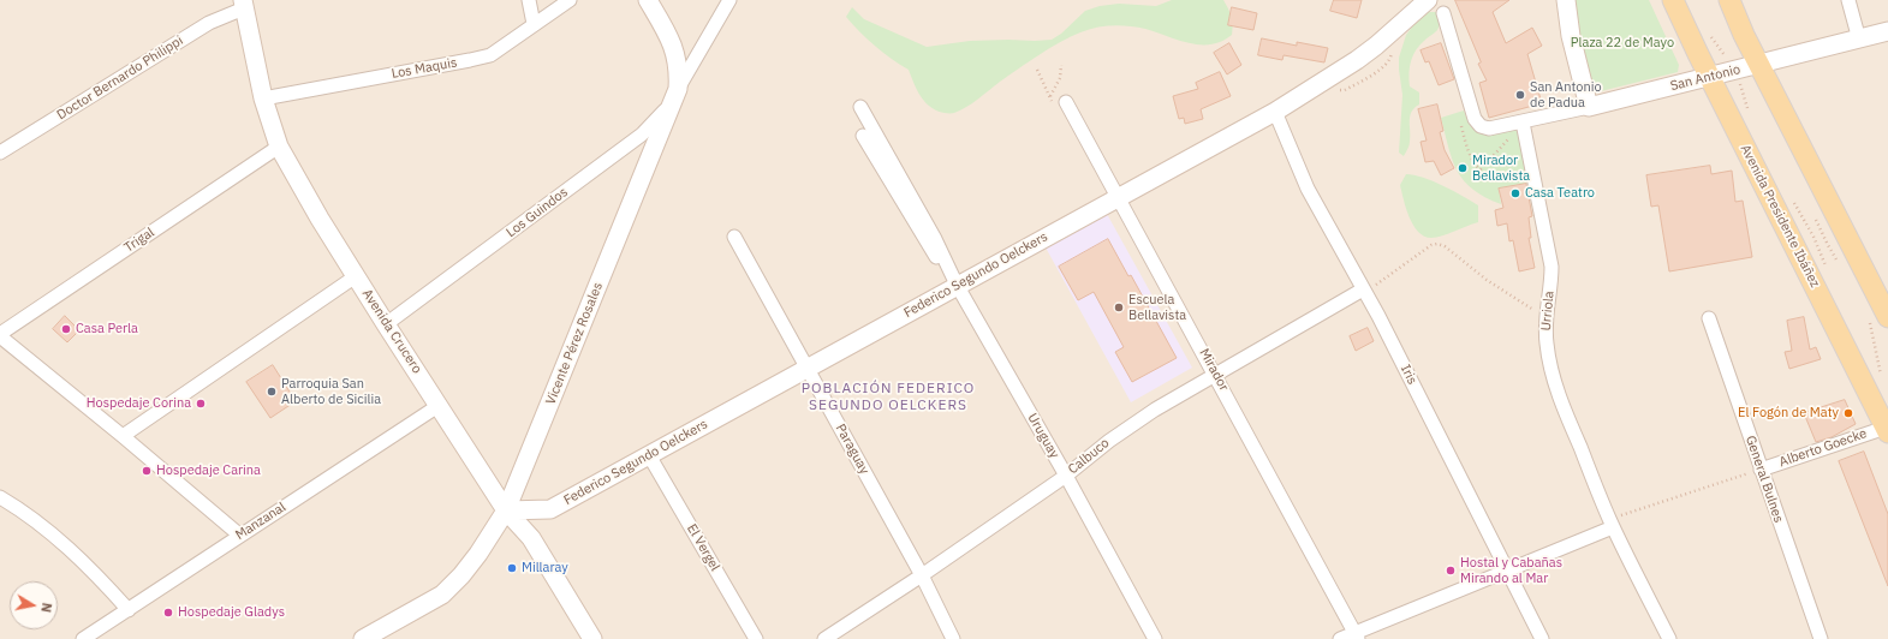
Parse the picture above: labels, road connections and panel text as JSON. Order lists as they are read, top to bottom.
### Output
{
  "streets": {
    "main road": [
      "San Antonio",
      "Avenida Presidente Ibáñez",
      "Federico Segundo Oelckers",
      "Avenida Crucero",
      "Vicente Pérez Rosales"
    ],
    "street": [
      "Los Maquis",
      "Doctor Bernardo Philippi",
      "Los Guindos",
      "Trigal",
      "Urriola",
      "Mirador",
      "Iris",
      "Uruguay",
      "Alberto Goecke",
      "Paraguay",
      "Calbuco",
      "General Bulnes",
      "Manzanal",
      "El Vergel"
    ]
  },
  "crossings": [
    ["Los Maquis", "Avenida Crucero"],
    ["Doctor Bernardo Philippi", "Avenida Crucero"],
    ["San Antonio", "Avenida Presidente Ibáñez"],
    ["San Antonio", "Urriola"],
    ["Los Guindos", "Avenida Crucero"],
    ["Los Guindos", "Vicente Pérez Rosales"],
    ["Avenida Presidente Ibáñez", "Alberto Goecke"],
    ["Trigal", "Avenida Crucero"],
    ["Federico Segundo Oelckers", "Avenida Crucero"],
    ["Federico Segundo Oelckers", "Vicente Pérez Rosales"],
    ["Federico Segundo Oelckers", "Mirador"],
    ["Federico Segundo Oelckers", "Iris"],
    ["Federico Segundo Oelckers", "Uruguay"],
    ["Federico Segundo Oelckers", "Paraguay"],
    ["Federico Segundo Oelckers", "El Vergel"],
    ["Avenida Crucero", "Vicente Pérez Rosales"],
    ["Avenida Crucero", "Manzanal"],
    ["Mirador", "Calbuco"],
    ["Iris", "Calbuco"],
    ["Uruguay", "Calbuco"],
    ["Alberto Goecke", "General Bulnes"],
    ["Paraguay", "Calbuco"]
  ],
  "districts": ["POBLACIÓN FEDERICO SEGUNDO OELCKERS"],
  "parks": ["Plaza 22 de Mayo"],
  "places": [
    "San Antonio de Padua",
    "Mirador Bellavista",
    "Casa Teatro",
    "Escuela Bellavista",
    "Casa Perla",
    "Parroquia San Alberto de Sicilia",
    "Hospedaje Corina",
    "El Fogón de Maty",
    "Hospedaje Carina",
    "Millaray",
    "Hostal y Cabañas Mirando al Mar",
    "Hospedaje Gladys"
  ],
  "north": "right"
}
